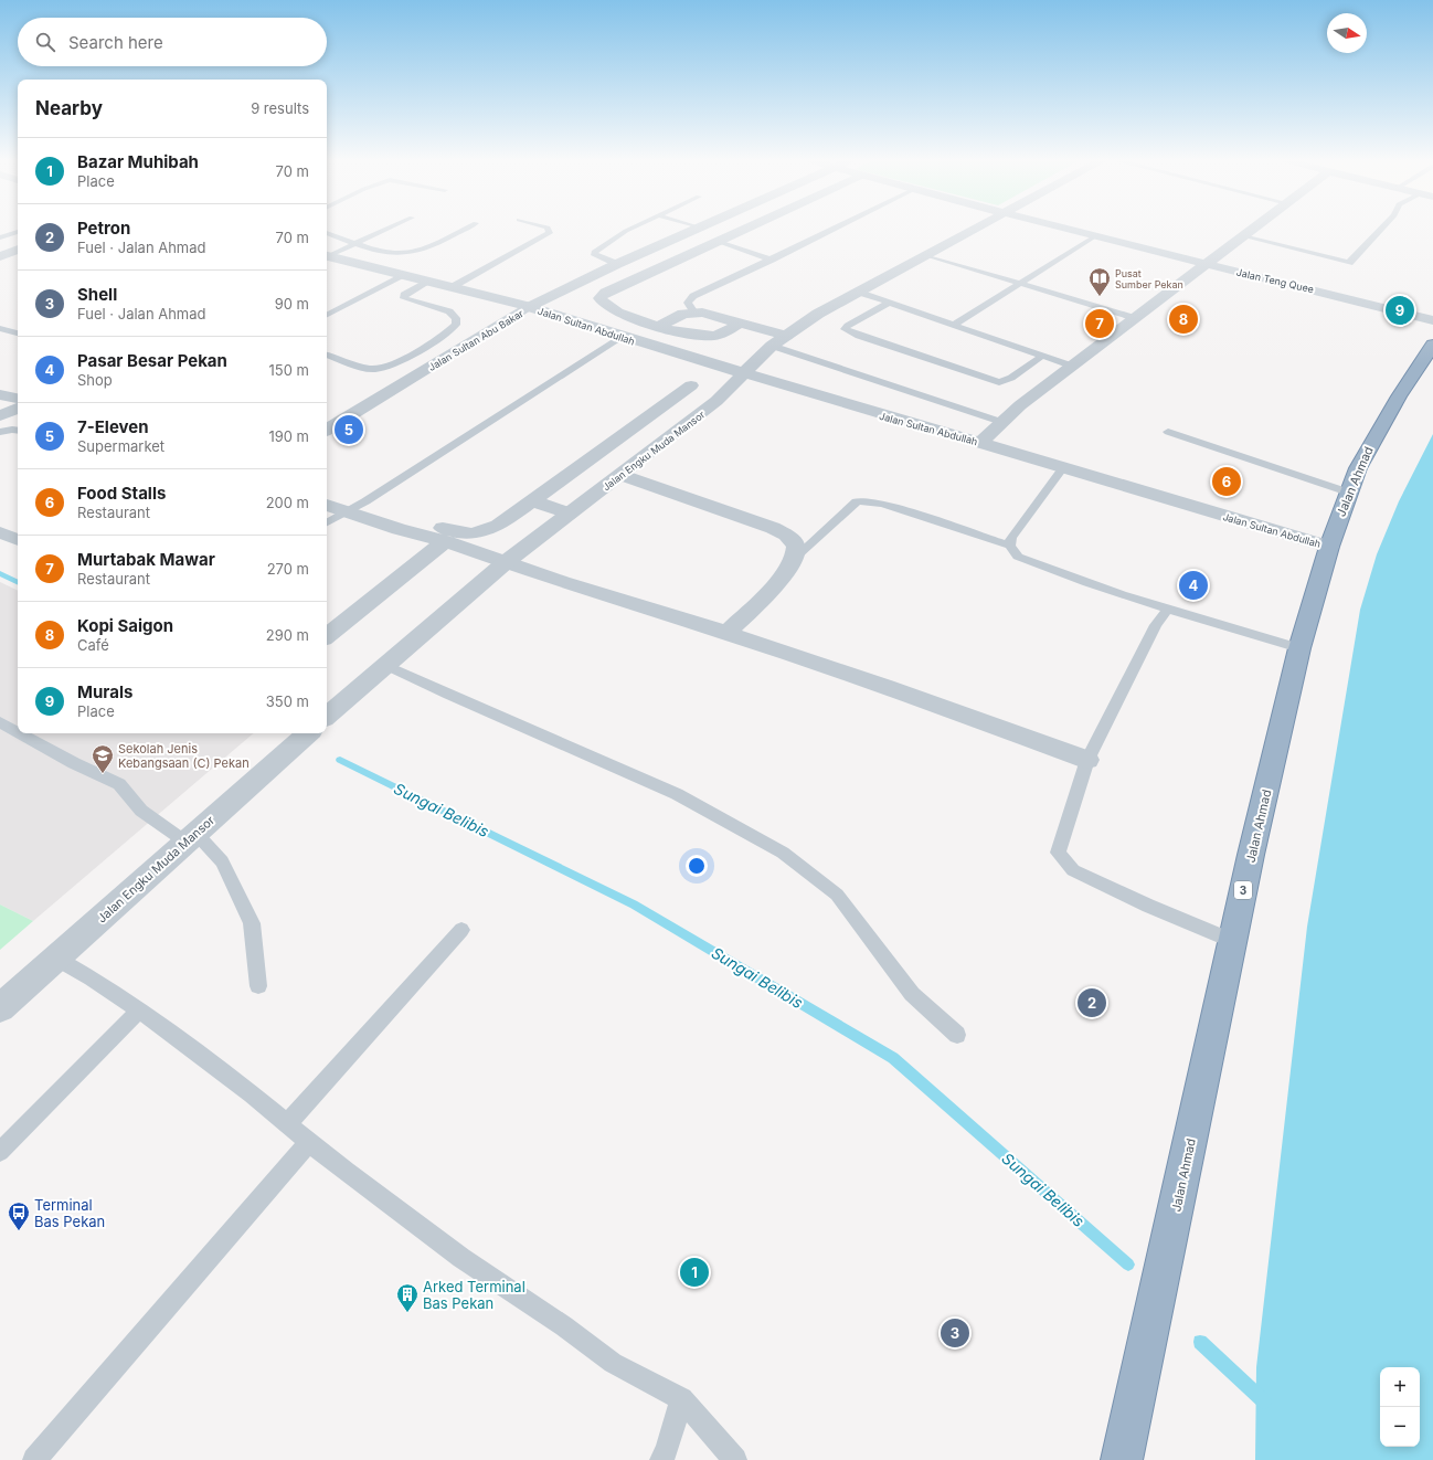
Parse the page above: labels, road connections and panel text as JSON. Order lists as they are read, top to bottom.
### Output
{
  "streets": {
    "highway": ["Jalan Ahmad", "3"],
    "street": [
      "Jalan Teng Quee",
      "Jalan Sultan Abdullah",
      "Jalan Sultan Abu Bakar",
      "Jalan Engku Muda Mansor"
    ]
  },
  "crossings": [
    ["Jalan Sultan Abdullah", "Jalan Sultan Abu Bakar"],
    ["Jalan Sultan Abdullah", "Jalan Engku Muda Mansor"],
    ["Jalan Sultan Abdullah", "Jalan Ahmad"]
  ],
  "water": ["Sungai Belibis"],
  "places": {
    "library": ["Pusat Sumber Pekan"],
    "school or university": ["Sekolah Jenis Kebangsaan (C) Pekan"],
    "bus stop": ["Terminal Bas Pekan"],
    "building": ["Arked Terminal Bas Pekan"]
  },
  "north": "right",
  "page": {
    "search": "Search here",
    "heading": ["Nearby", "9 results"],
    "list": [
      {
        "mark": "1",
        "name": "Bazar Muhibah",
        "note": "Place",
        "value": "70 m"
      },
      {
        "mark": "2",
        "name": "Petron",
        "note": "Fuel · Jalan Ahmad",
        "value": "70 m"
      },
      {
        "mark": "3",
        "name": "Shell",
        "note": "Fuel · Jalan Ahmad",
        "value": "90 m"
      },
      {
        "mark": "4",
        "name": "Pasar Besar Pekan",
        "note": "Shop",
        "value": "150 m"
      },
      {
        "mark": "5",
        "name": "7-Eleven",
        "note": "Supermarket",
        "value": "190 m"
      },
      {
        "mark": "6",
        "name": "Food Stalls",
        "note": "Restaurant",
        "value": "200 m"
      },
      {
        "mark": "7",
        "name": "Murtabak Mawar",
        "note": "Restaurant",
        "value": "270 m"
      },
      {
        "mark": "8",
        "name": "Kopi Saigon",
        "note": "Café",
        "value": "290 m"
      },
      {
        "mark": "9",
        "name": "Murals",
        "note": "Place",
        "value": "350 m"
      }
    ],
    "pins": [
      "9",
      "8",
      "7",
      "5",
      "6",
      "4",
      "2",
      "1",
      "3"
    ],
    "map_buttons": ["+", "−"]
  }
}
